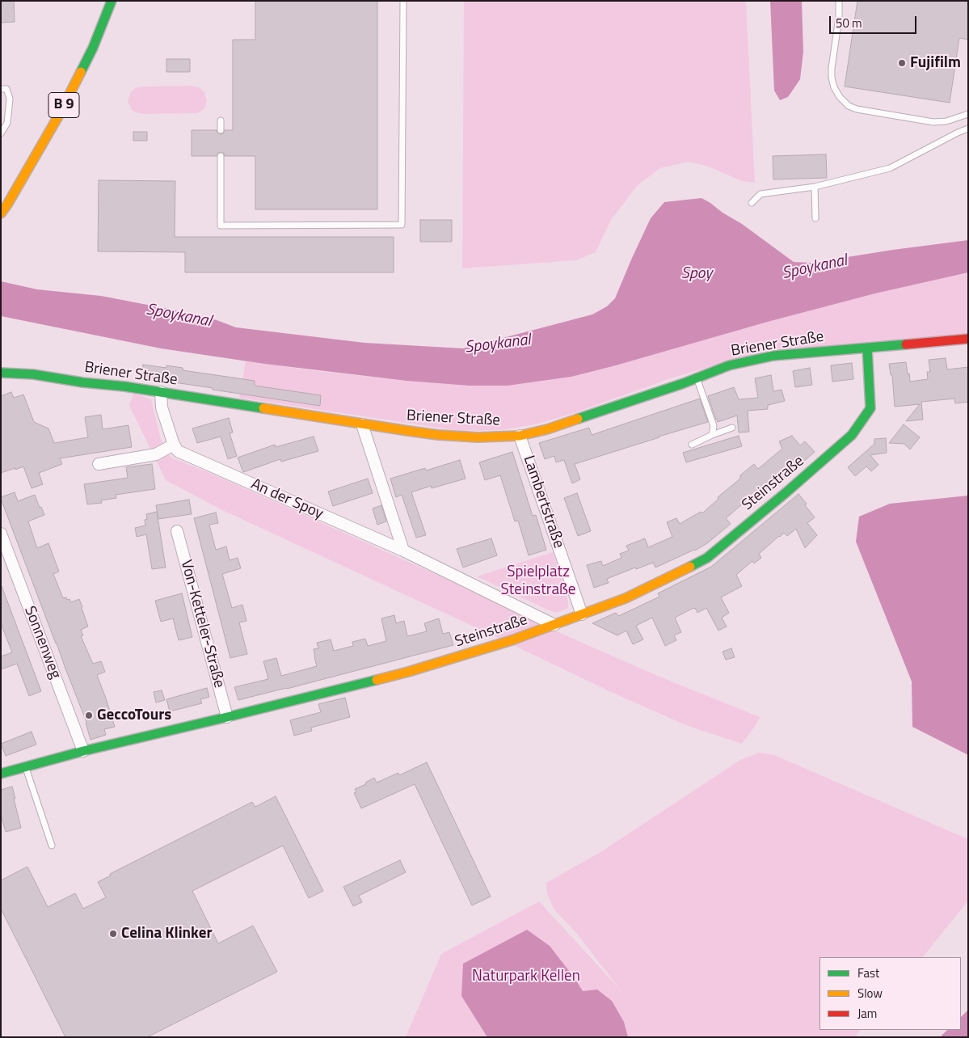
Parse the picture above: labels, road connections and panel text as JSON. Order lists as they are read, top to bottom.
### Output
{
  "streets": {
    "street": [
      "B 9",
      "Briener Straße",
      "Steinstraße",
      "An der Spoy",
      "Lambertstraße",
      "Von-Ketteler-Straße",
      "Sonnenweg"
    ]
  },
  "crossings": [
    ["Briener Straße", "Steinstraße"],
    ["Briener Straße", "Lambertstraße"],
    ["Steinstraße", "An der Spoy"],
    ["Steinstraße", "Lambertstraße"],
    ["Steinstraße", "Von-Ketteler-Straße"],
    ["Steinstraße", "Sonnenweg"]
  ],
  "water": ["Spoykanal", "Spoy"],
  "parks": ["Spielplatz Steinstraße", "Naturpark Kellen"],
  "places": ["Fujifilm", "GeccoTours", "Celina Klinker"],
  "legend": ["Fast", "Slow", "Jam"],
  "scale_bar": "50 m"
}
